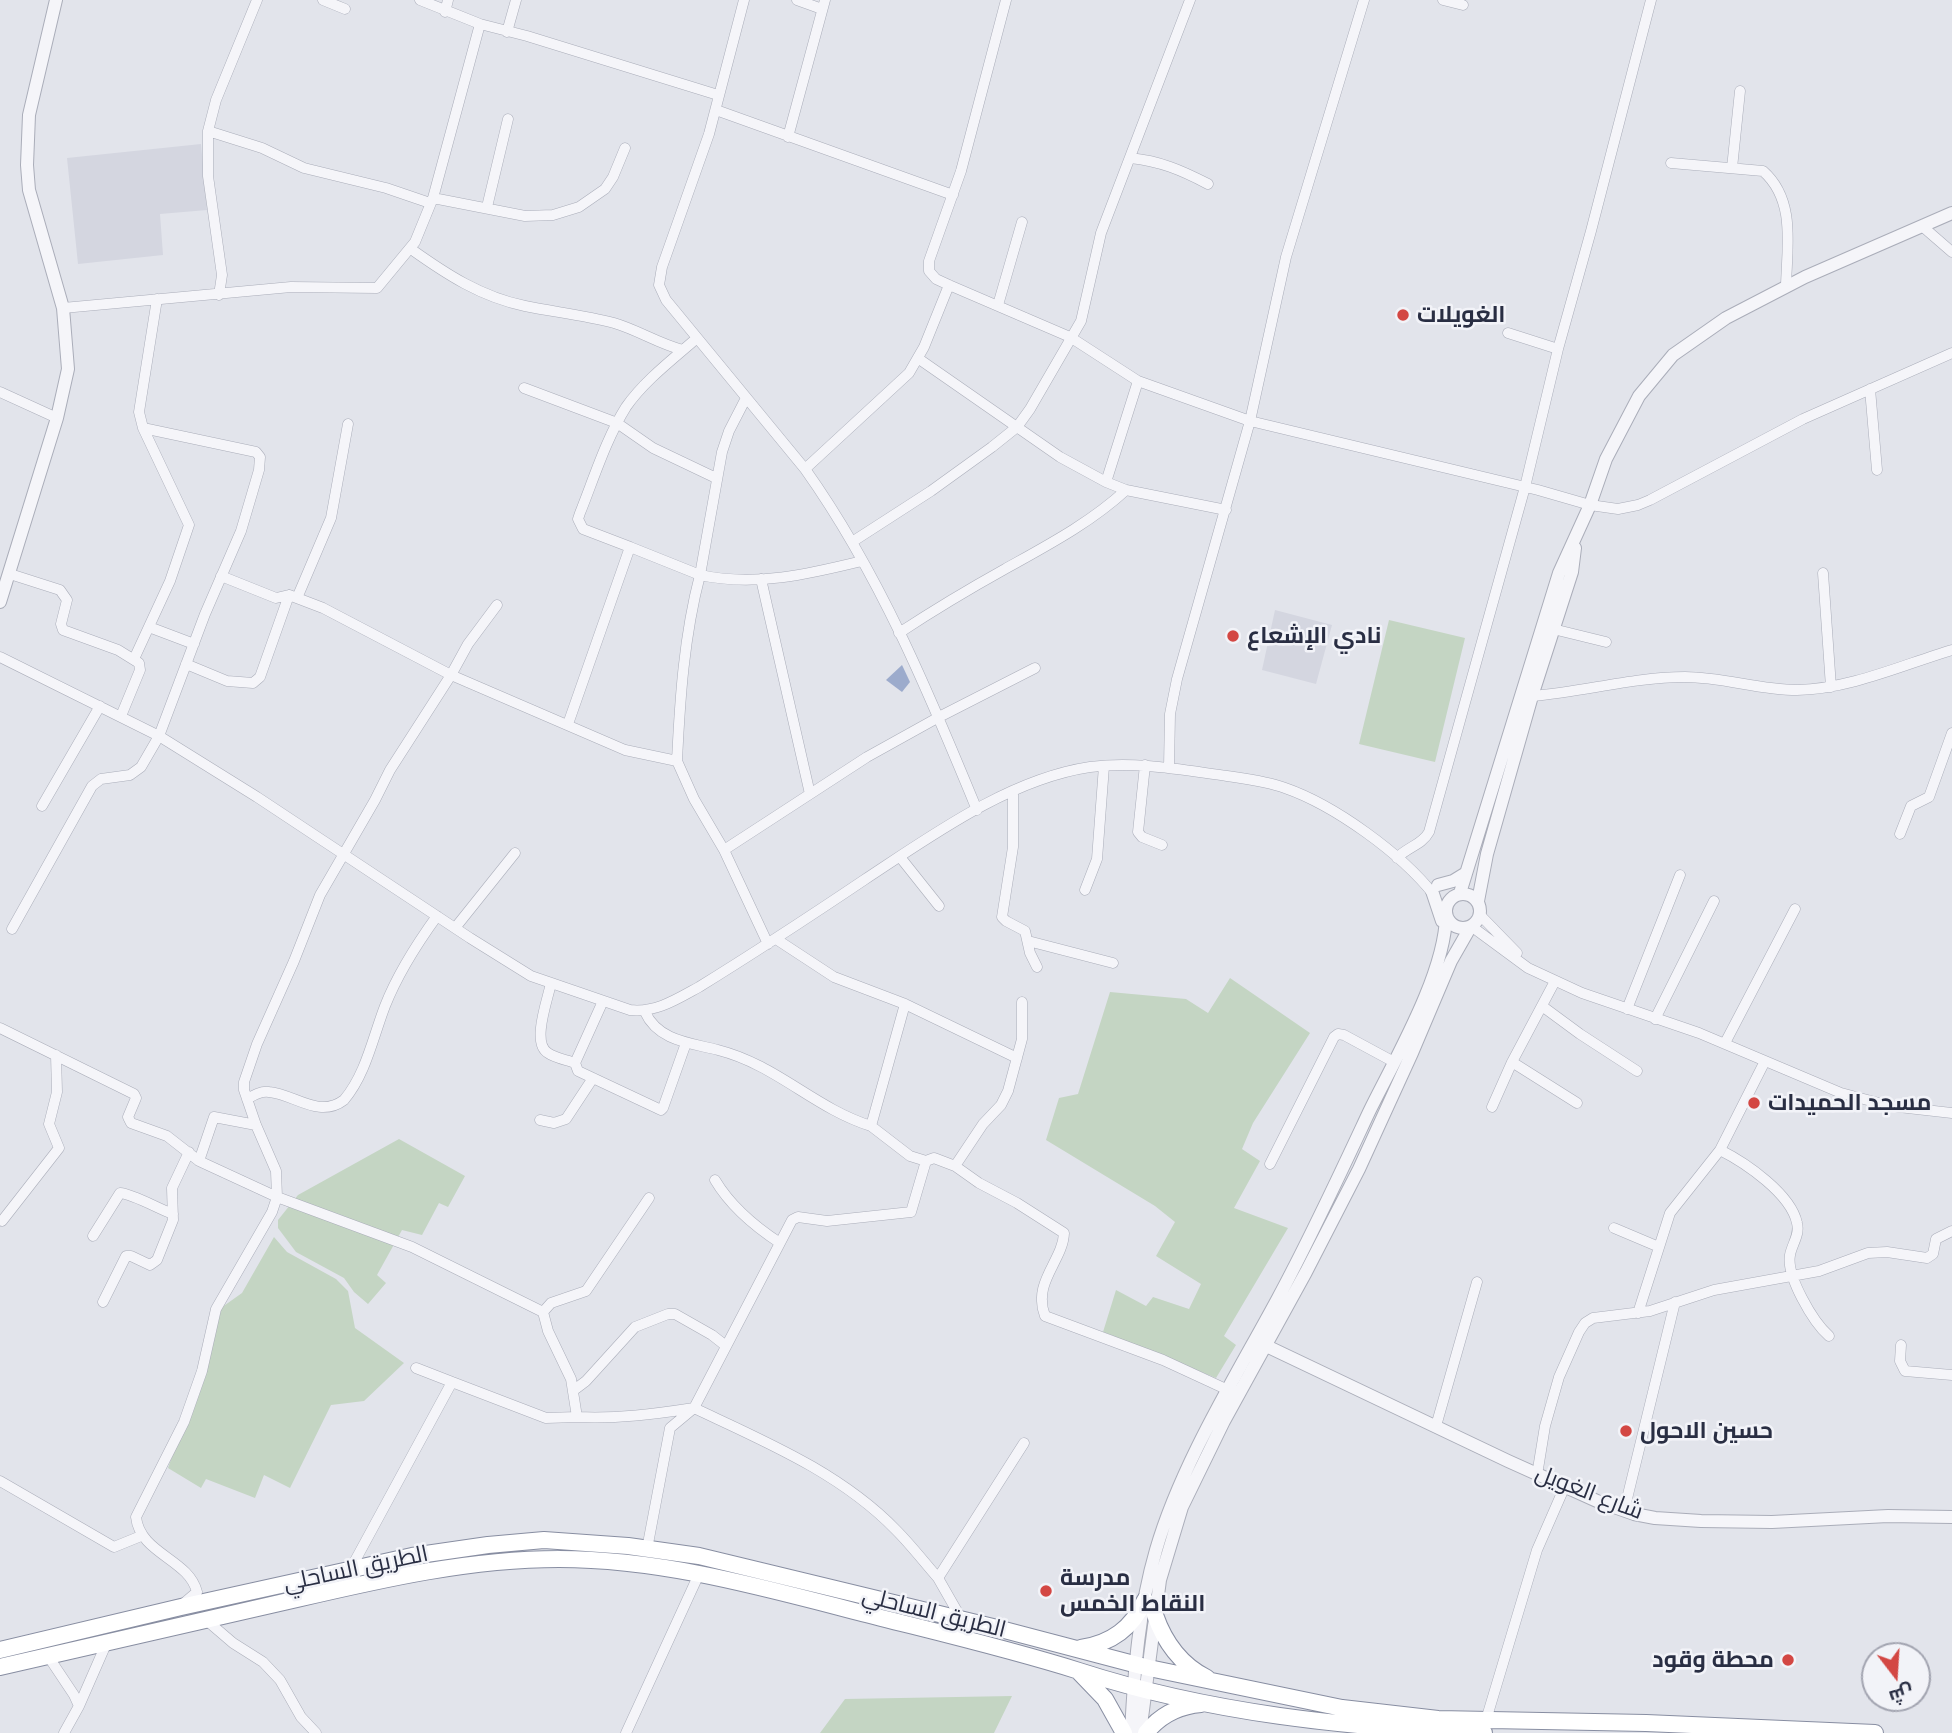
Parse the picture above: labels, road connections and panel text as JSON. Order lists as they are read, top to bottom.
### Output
{
  "streets": {
    "highway": ["الطريق الساحلي"],
    "street": ["شارع الغويل"]
  },
  "places": [
    "الغويلات",
    "نادي الإشعاع",
    "مسجد الحميدات",
    "حسين الاحول",
    "مدرسة النقاط الخمس",
    "محطة وقود"
  ],
  "north": "bottom"
}
